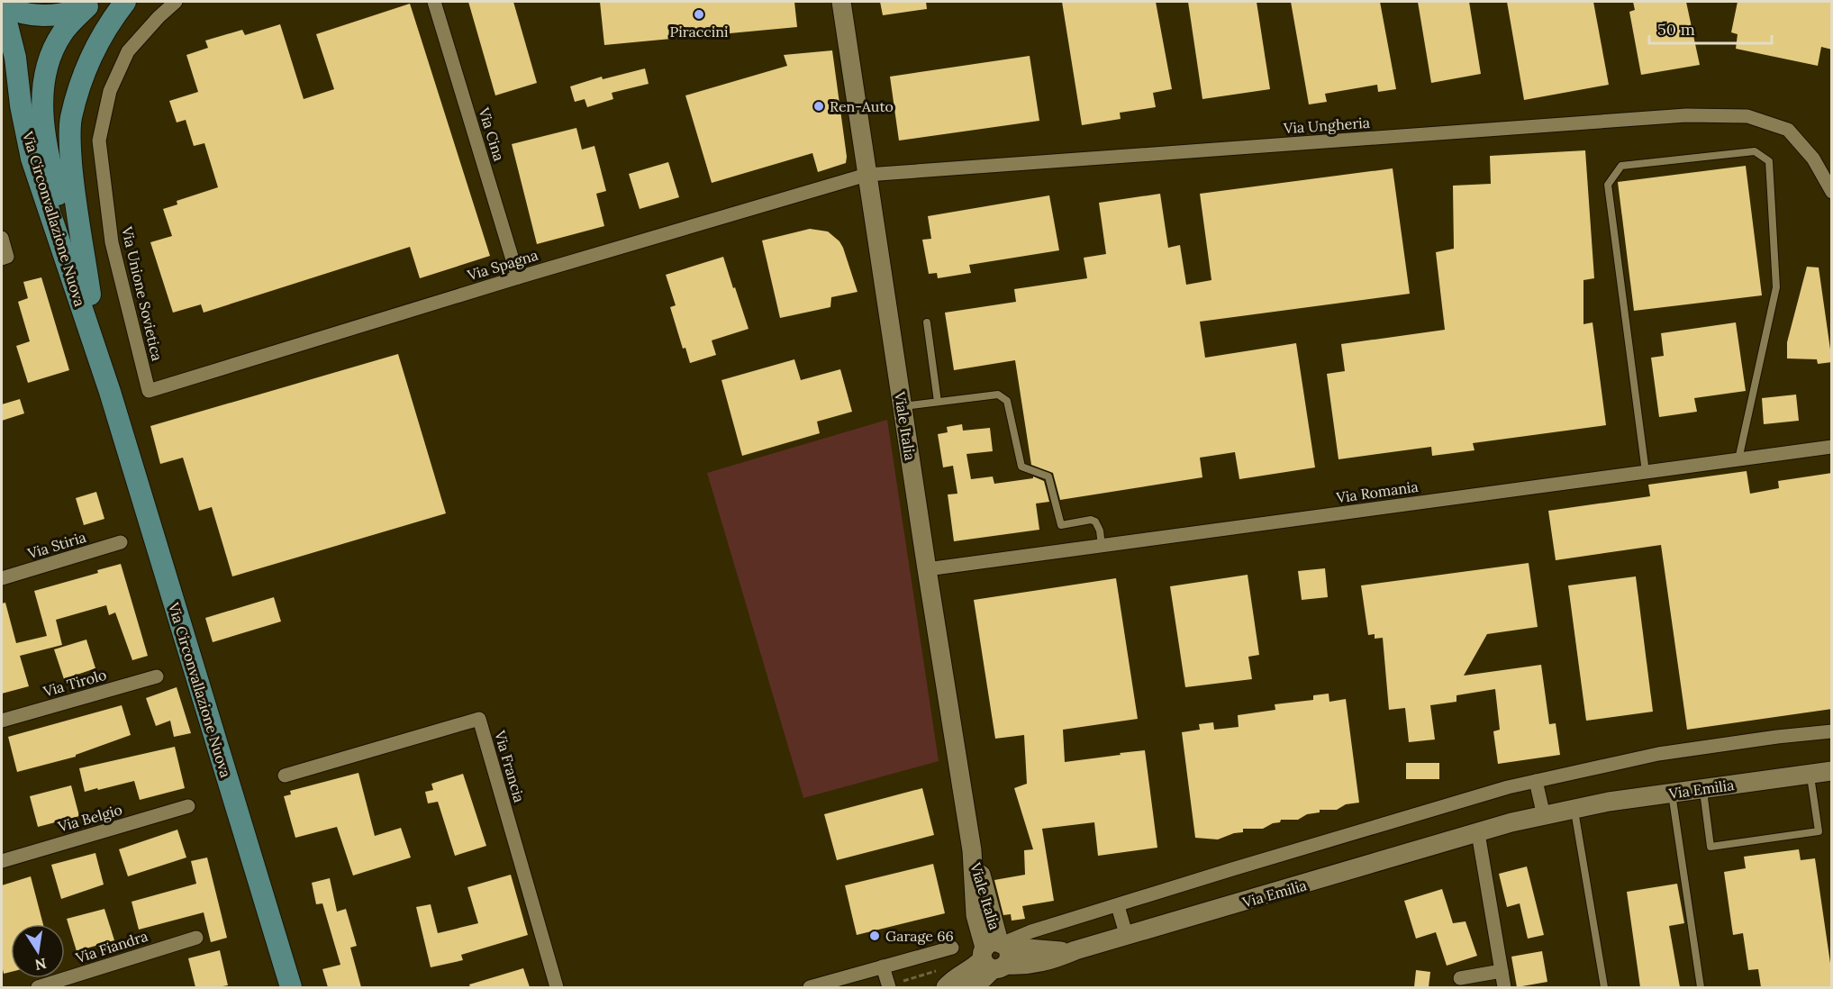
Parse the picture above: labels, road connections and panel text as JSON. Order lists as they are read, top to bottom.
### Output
{
  "streets": {
    "main road": ["Via Circonvallazione Nuova"],
    "street": [
      "Via Ungheria",
      "Via Cina",
      "Via Spagna",
      "Via Unione Sovietica",
      "Viale Italia",
      "Via Romania",
      "Via Stiria",
      "Via Tirolo",
      "Via Francia",
      "Via Emilia",
      "Via Belgio",
      "Via Fiandra"
    ]
  },
  "crossings": [
    ["Via Ungheria", "Via Spagna"],
    ["Via Ungheria", "Viale Italia"],
    ["Via Cina", "Via Spagna"],
    ["Via Spagna", "Via Unione Sovietica"],
    ["Via Spagna", "Viale Italia"],
    ["Viale Italia", "Via Romania"],
    ["Viale Italia", "Via Emilia"]
  ],
  "places": ["Piraccini", "Ren-Auto", "Garage 66"],
  "scale_bar": "50 m",
  "north": "bottom"
}
